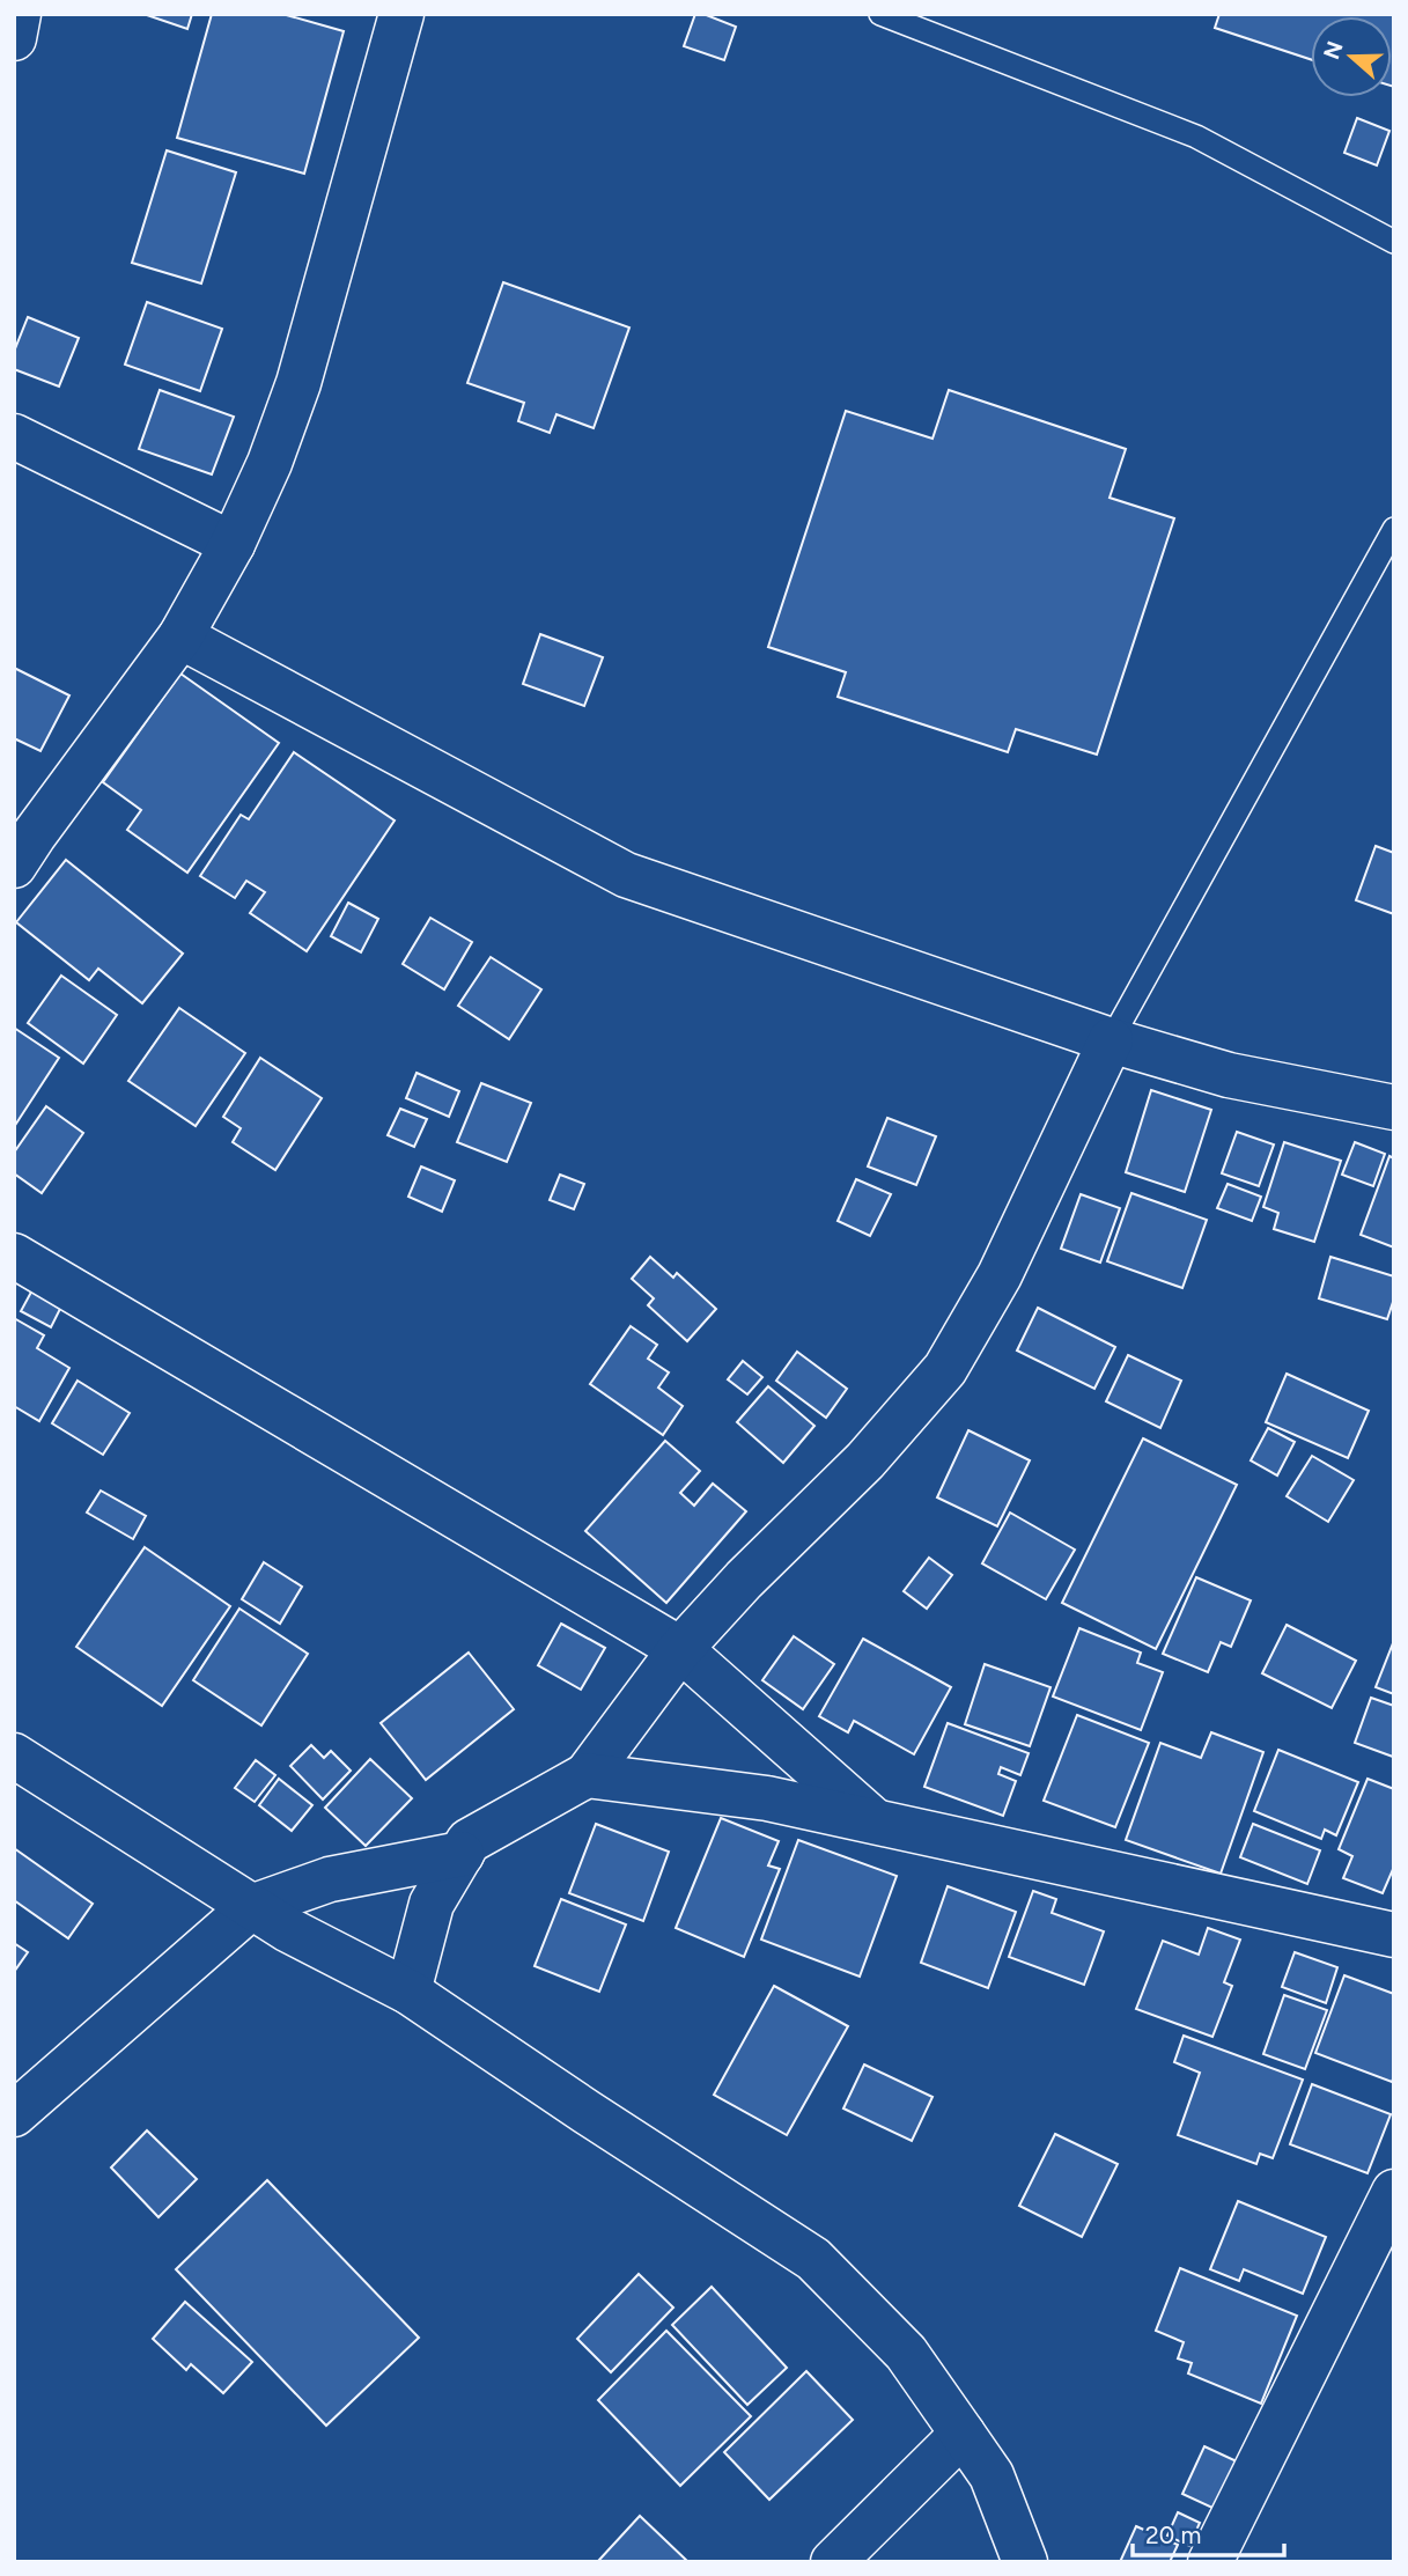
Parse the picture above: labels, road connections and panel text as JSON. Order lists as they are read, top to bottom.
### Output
{
  "scale_bar": "20 m",
  "north": "left"
}
